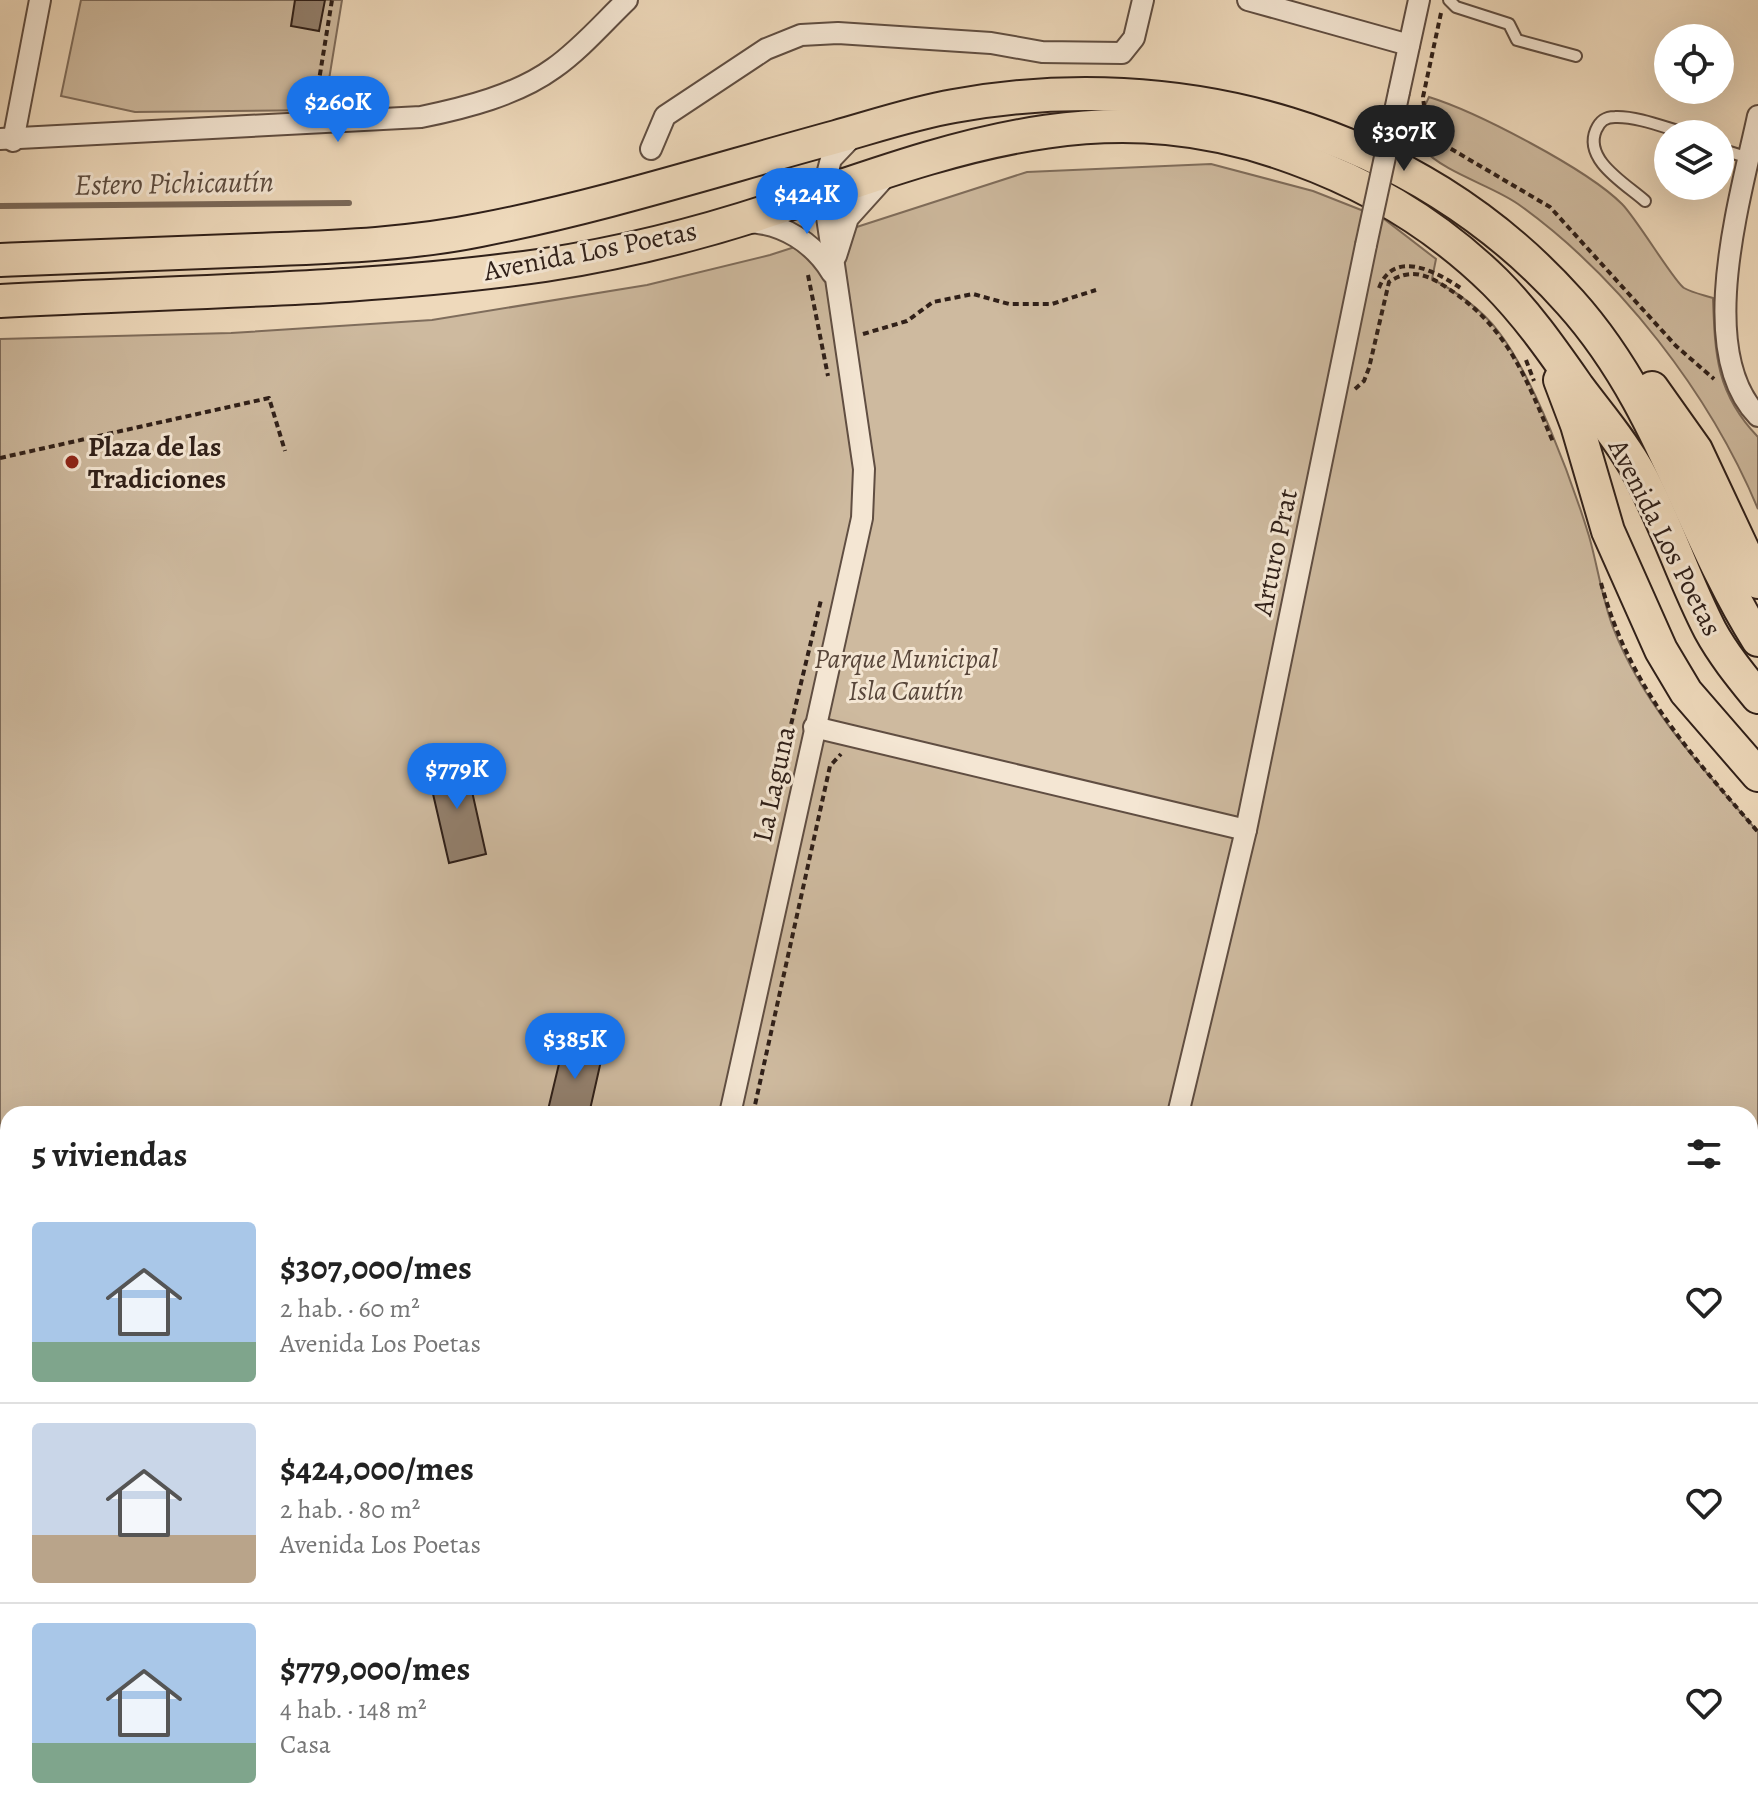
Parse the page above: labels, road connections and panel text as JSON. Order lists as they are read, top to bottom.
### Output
{
  "streets": {
    "main road": ["Avenida Los Poetas"],
    "street": ["Arturo Prat", "La Laguna"]
  },
  "crossings": [
    ["Avenida Los Poetas", "La Laguna"]
  ],
  "water": ["Estero Pichicautín"],
  "parks": ["Parque Municipal Isla Cautín"],
  "places": ["Plaza de las Tradiciones"],
  "page": {
    "price": [
      "$260K",
      "$307K",
      "$424K",
      "$779K",
      "$385K"
    ],
    "heading": "5 viviendas",
    "list": [
      {
        "name": "$307,000/mes",
        "note": "2 hab. · 60 m² · Avenida Los Poetas"
      },
      {
        "name": "$424,000/mes",
        "note": "2 hab. · 80 m² · Avenida Los Poetas"
      },
      {
        "name": "$779,000/mes",
        "note": "4 hab. · 148 m² · Casa"
      }
    ]
  }
}
